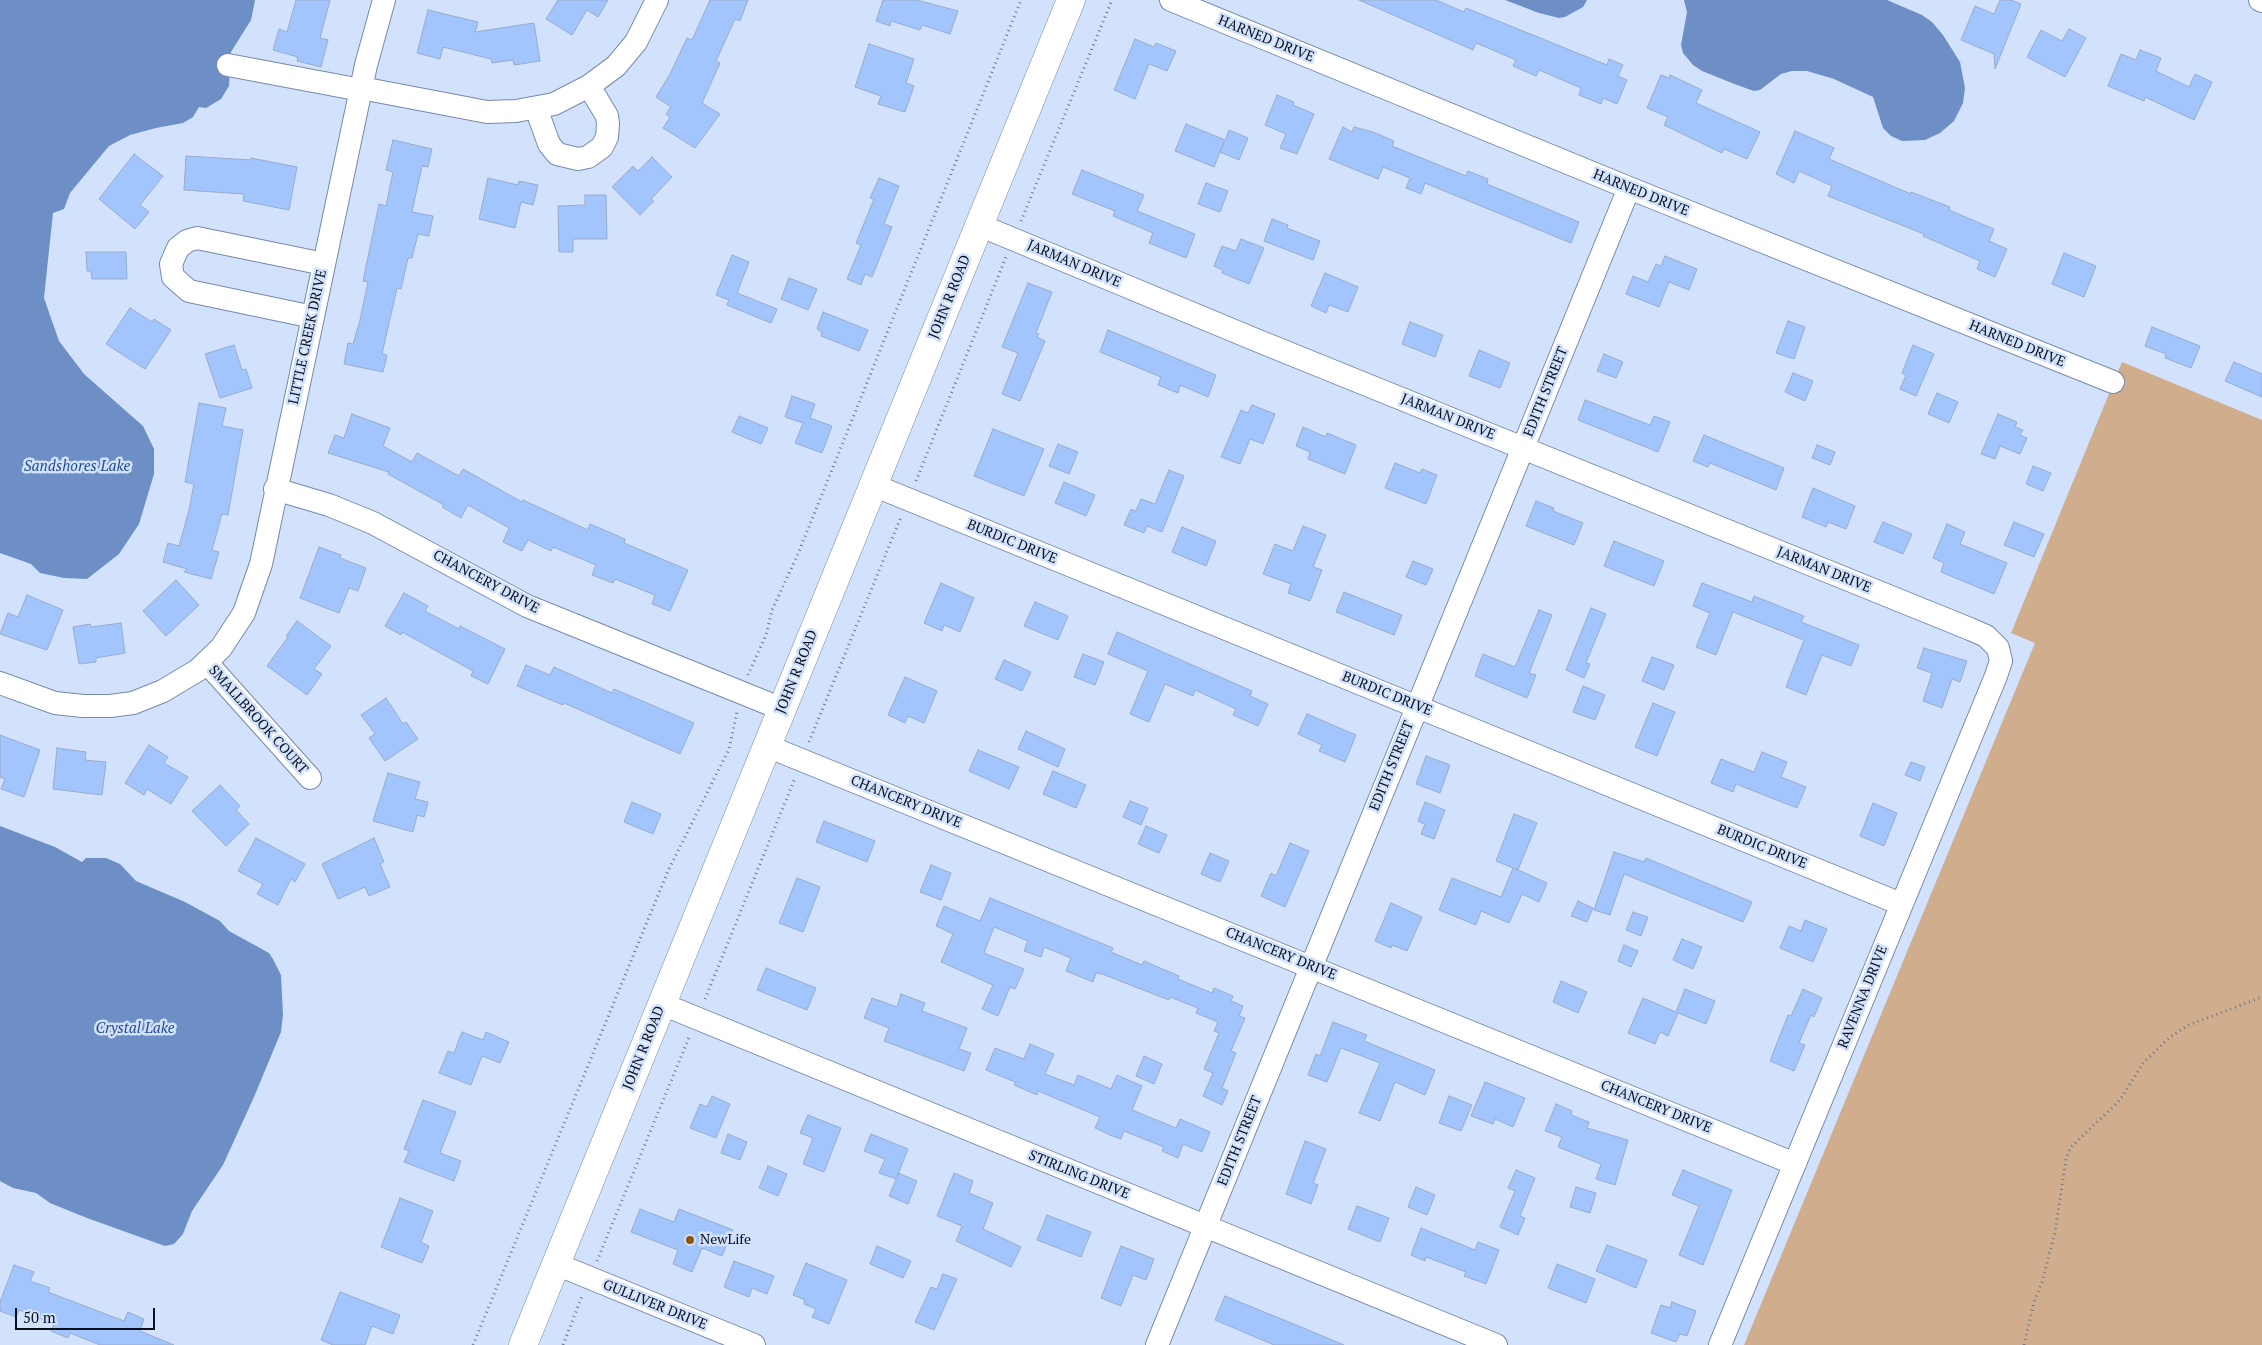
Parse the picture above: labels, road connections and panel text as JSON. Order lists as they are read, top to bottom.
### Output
{
  "streets": {
    "main road": ["JOHN R ROAD"],
    "street": [
      "HARNED DRIVE",
      "JARMAN DRIVE",
      "LITTLE CREEK DRIVE",
      "EDITH STREET",
      "BURDIC DRIVE",
      "CHANCERY DRIVE",
      "SMALLBROOK COURT",
      "RAVENNA DRIVE",
      "STIRLING DRIVE",
      "GULLIVER DRIVE"
    ]
  },
  "crossings": [
    ["HARNED DRIVE", "EDITH STREET"],
    ["JARMAN DRIVE", "JOHN R ROAD"],
    ["JARMAN DRIVE", "EDITH STREET"],
    ["JARMAN DRIVE", "RAVENNA DRIVE"],
    ["JOHN R ROAD", "BURDIC DRIVE"],
    ["JOHN R ROAD", "CHANCERY DRIVE"],
    ["JOHN R ROAD", "STIRLING DRIVE"],
    ["JOHN R ROAD", "GULLIVER DRIVE"],
    ["LITTLE CREEK DRIVE", "CHANCERY DRIVE"],
    ["LITTLE CREEK DRIVE", "SMALLBROOK COURT"],
    ["EDITH STREET", "BURDIC DRIVE"],
    ["EDITH STREET", "CHANCERY DRIVE"],
    ["EDITH STREET", "STIRLING DRIVE"],
    ["BURDIC DRIVE", "RAVENNA DRIVE"],
    ["CHANCERY DRIVE", "RAVENNA DRIVE"]
  ],
  "water": ["Sandshores Lake", "Crystal Lake"],
  "places": ["NewLife"],
  "scale_bar": "50 m"
}
